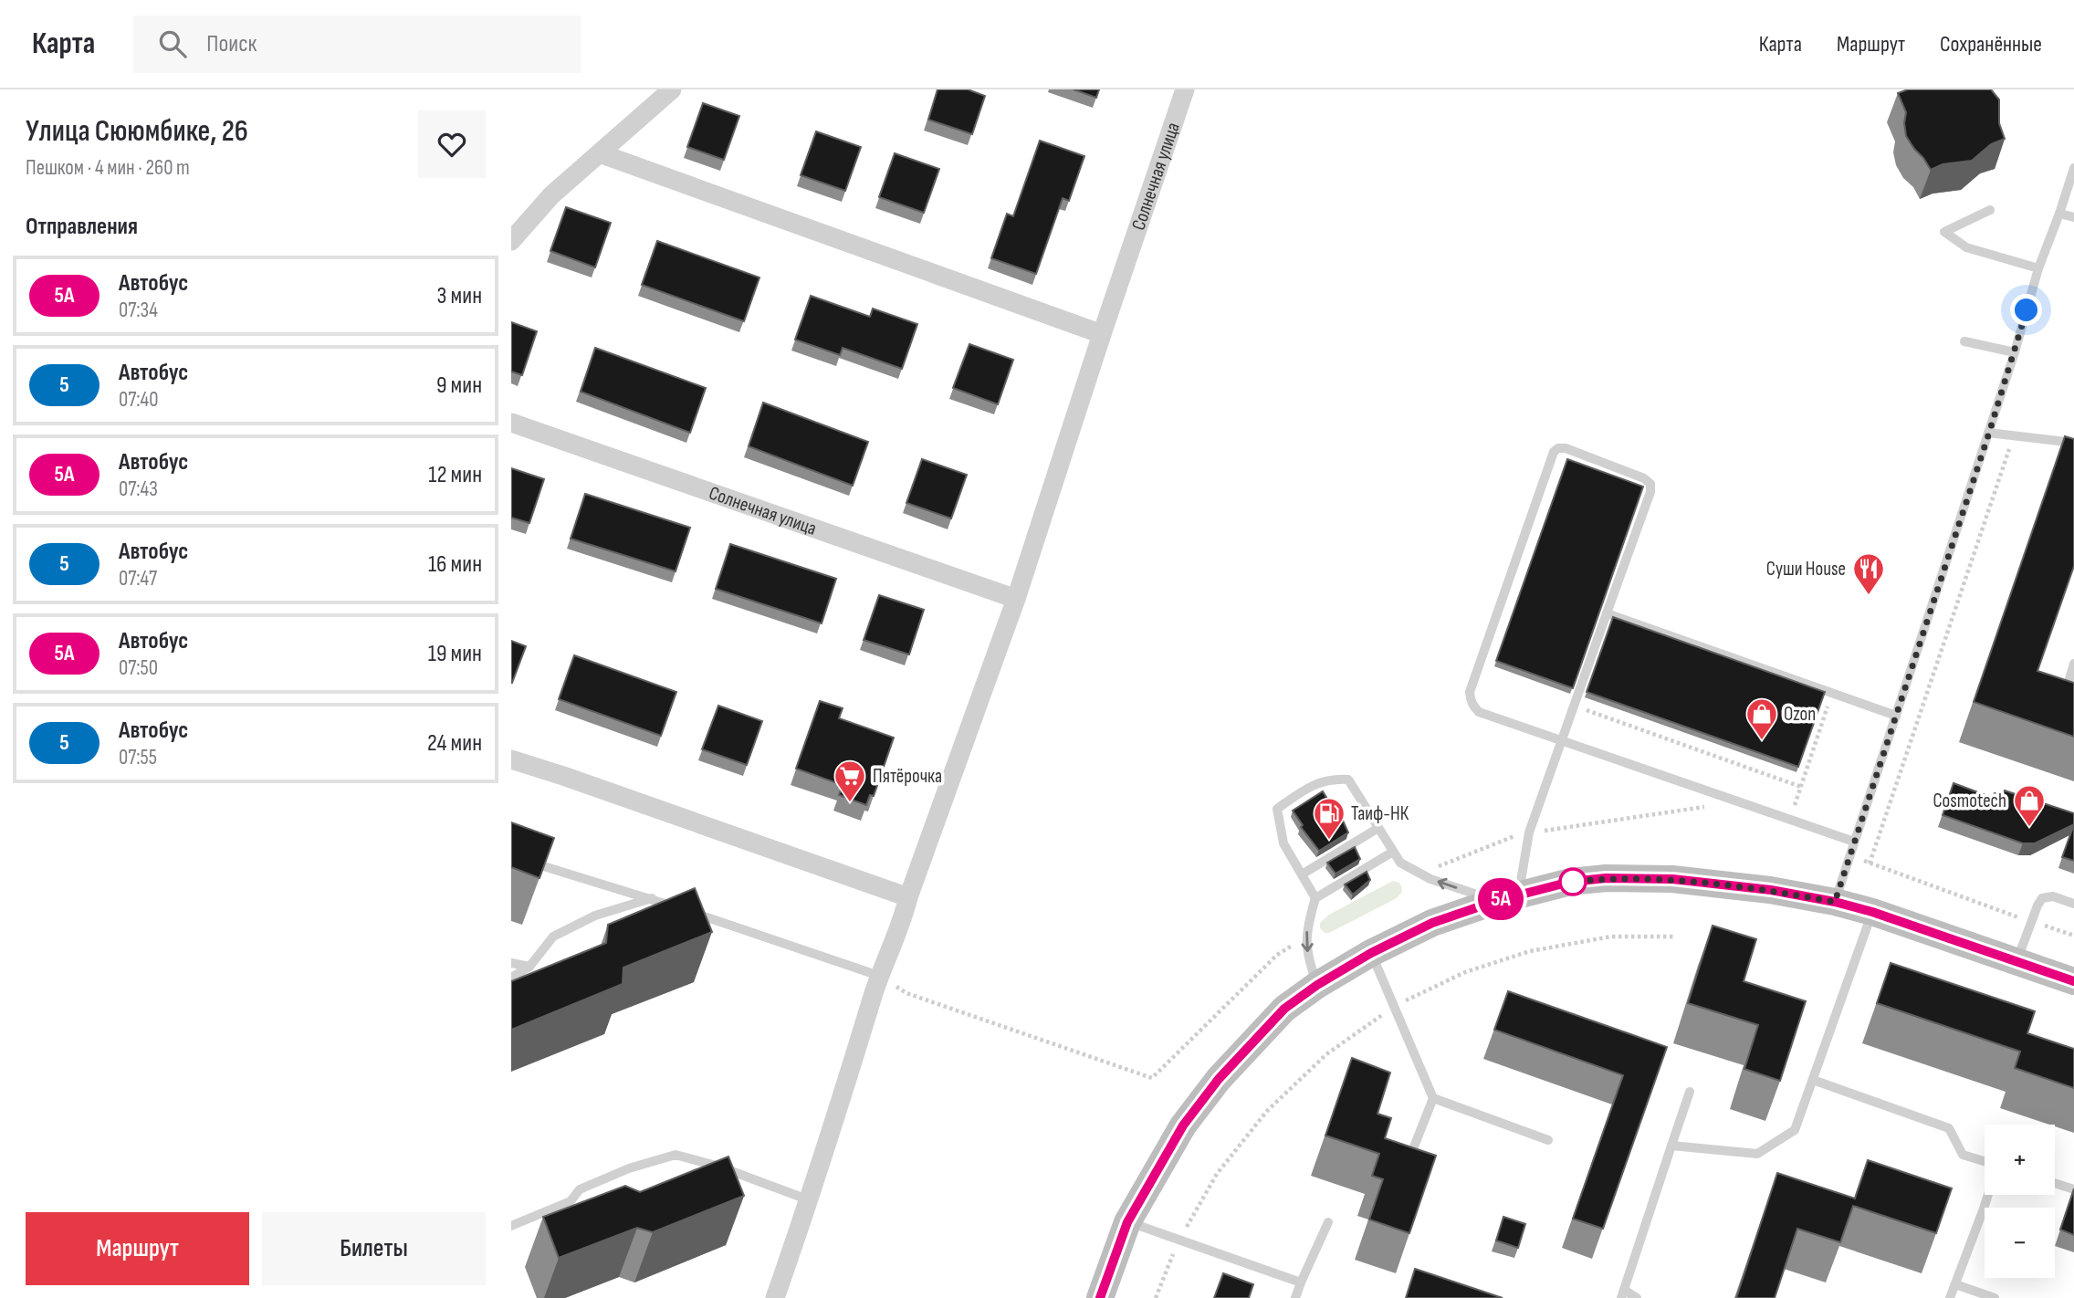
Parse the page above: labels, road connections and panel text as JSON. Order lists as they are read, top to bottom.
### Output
{
  "streets": {
    "street": ["Солнечная улица"]
  },
  "places": {
    "restaurant": ["Суши House"],
    "shop": ["Ozon", "Cosmotech"],
    "supermarket": ["Пятёрочка"],
    "fuel station": ["Таиф-НК"]
  },
  "lines": ["bus line 5А"],
  "page": {
    "header": "Карта",
    "search": "Поиск",
    "nav": ["Карта", "Маршрут", "Сохранённые"],
    "heading": [
      ["Улица Сююмбике, 26", "Пешком · 4 мин · 260 m"],
      "Отправления"
    ],
    "on_map": "5А",
    "list": [
      {
        "mark": "5А",
        "name": "Автобус",
        "note": "07:34",
        "value": "3 мин"
      },
      {
        "mark": "5",
        "name": "Автобус",
        "note": "07:40",
        "value": "9 мин"
      },
      {
        "mark": "5А",
        "name": "Автобус",
        "note": "07:43",
        "value": "12 мин"
      },
      {
        "mark": "5",
        "name": "Автобус",
        "note": "07:47",
        "value": "16 мин"
      },
      {
        "mark": "5А",
        "name": "Автобус",
        "note": "07:50",
        "value": "19 мин"
      },
      {
        "mark": "5",
        "name": "Автобус",
        "note": "07:55",
        "value": "24 мин"
      }
    ],
    "map_buttons": ["+", "−"],
    "buttons": ["Маршрут", "Билеты"]
  }
}
